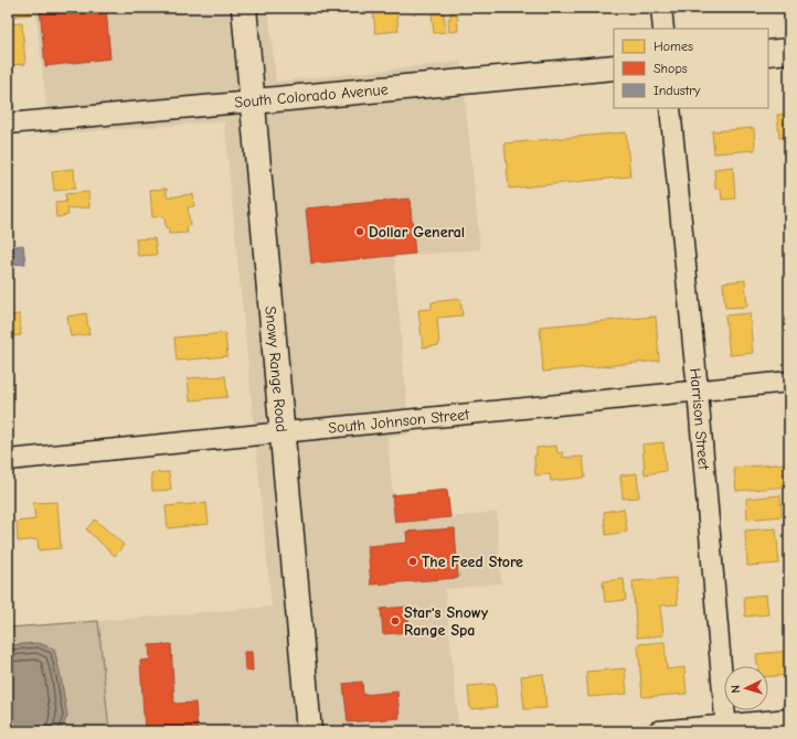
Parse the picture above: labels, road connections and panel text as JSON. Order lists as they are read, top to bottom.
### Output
{
  "streets": {
    "main road": ["South Colorado Avenue", "Snowy Range Road"],
    "street": ["Harrison Street", "South Johnson Street"]
  },
  "crossings": [
    ["South Colorado Avenue", "Snowy Range Road"],
    ["Snowy Range Road", "South Johnson Street"],
    ["Harrison Street", "South Johnson Street"]
  ],
  "places": ["Dollar General", "The Feed Store", "Star's Snowy Range Spa"],
  "legend": ["Homes", "Shops", "Industry"],
  "north": "left"
}
